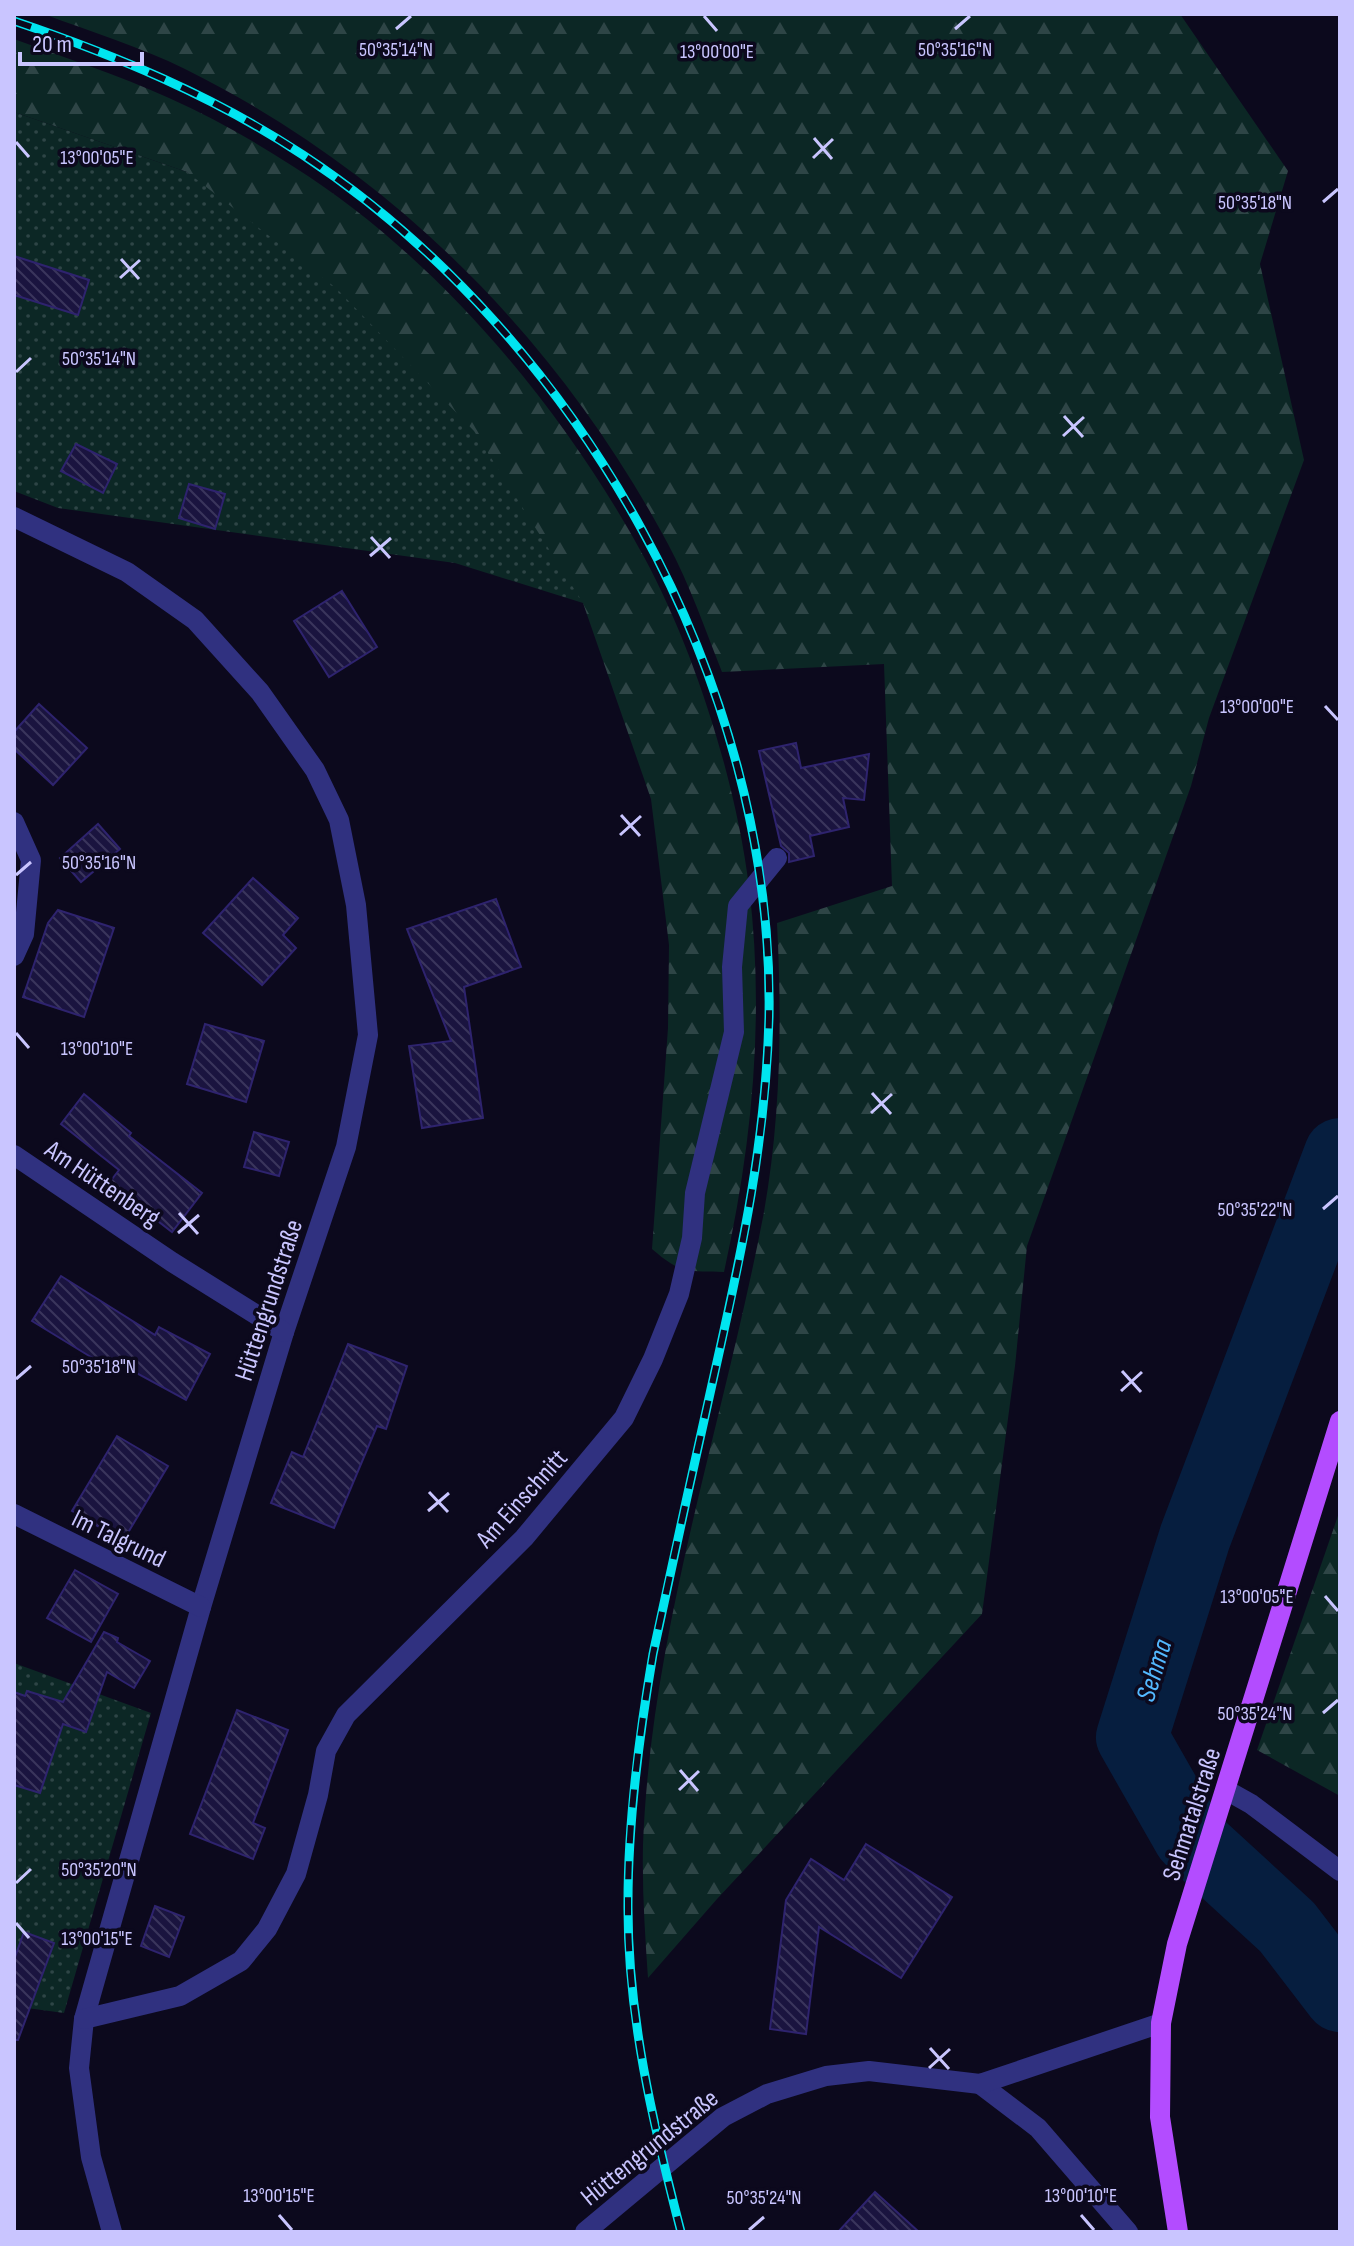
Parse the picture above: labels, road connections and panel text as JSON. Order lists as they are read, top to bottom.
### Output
{
  "streets": {
    "main road": ["Sehmatalstraße"],
    "street": [
      "Am Hüttenberg",
      "Hüttengrundstraße",
      "Am Einschnitt",
      "Im Talgrund"
    ]
  },
  "crossings": [
    ["Am Hüttenberg", "Hüttengrundstraße"],
    ["Hüttengrundstraße", "Am Einschnitt"],
    ["Hüttengrundstraße", "Im Talgrund"],
    ["Hüttengrundstraße", "Sehmatalstraße"]
  ],
  "water": ["Sehma"],
  "scale_bar": "20 m",
  "coordinates": [
    "50°35'14\"N",
    "50°35'16\"N",
    "13°00'00\"E",
    "13°00'05\"E",
    "50°35'18\"N",
    "13°00'10\"E",
    "50°35'22\"N",
    "50°35'24\"N",
    "50°35'20\"N",
    "13°00'15\"E"
  ]
}
